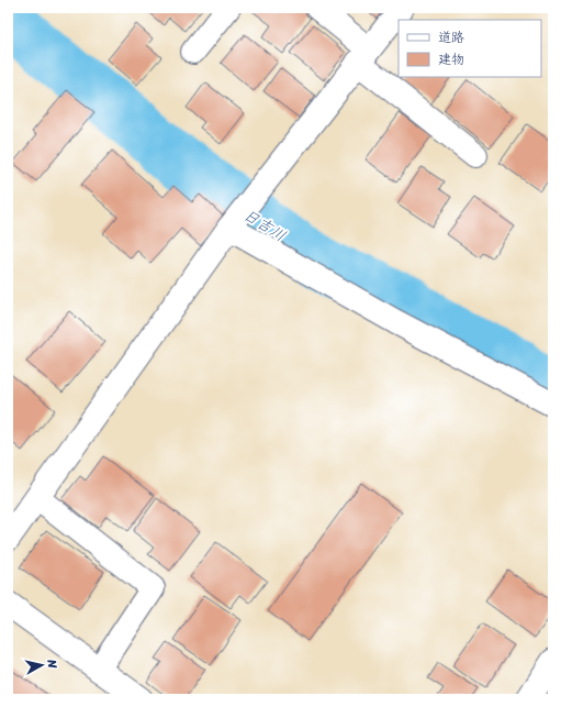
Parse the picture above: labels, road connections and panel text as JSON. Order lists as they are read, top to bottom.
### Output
{
  "water": ["日吉川"],
  "legend": ["道路", "建物"],
  "north": "right"
}
